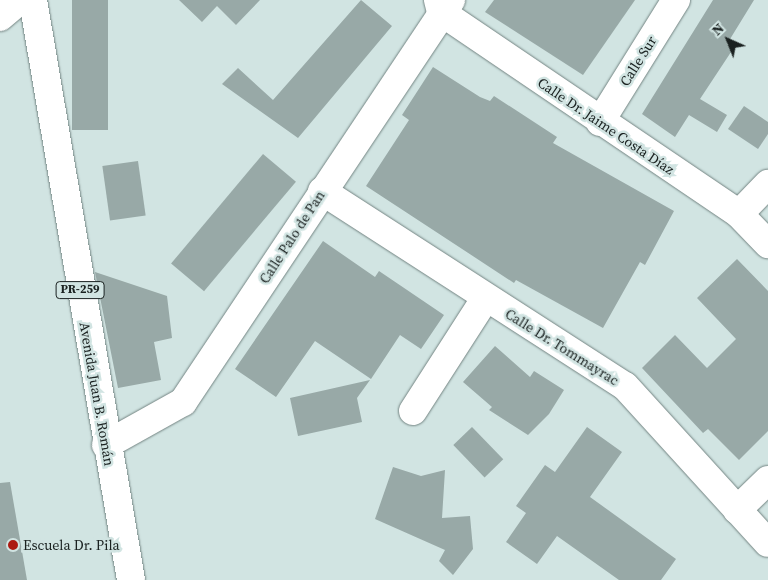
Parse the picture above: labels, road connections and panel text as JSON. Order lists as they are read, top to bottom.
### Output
{
  "streets": {
    "street": [
      "Calle Sur",
      "Calle Dr. Jaime Costa Díaz",
      "Calle Palo de Pan",
      "PR-259",
      "Calle Dr. Tommayrac",
      "Avenida Juan B. Román"
    ]
  },
  "crossings": [
    ["Calle Sur", "Calle Dr. Jaime Costa Díaz"],
    ["Calle Dr. Jaime Costa Díaz", "Calle Palo de Pan"],
    ["Calle Palo de Pan", "Calle Dr. Tommayrac"],
    ["Calle Palo de Pan", "Avenida Juan B. Román"]
  ],
  "places": ["Escuela Dr. Pila"],
  "north": "top left"
}
